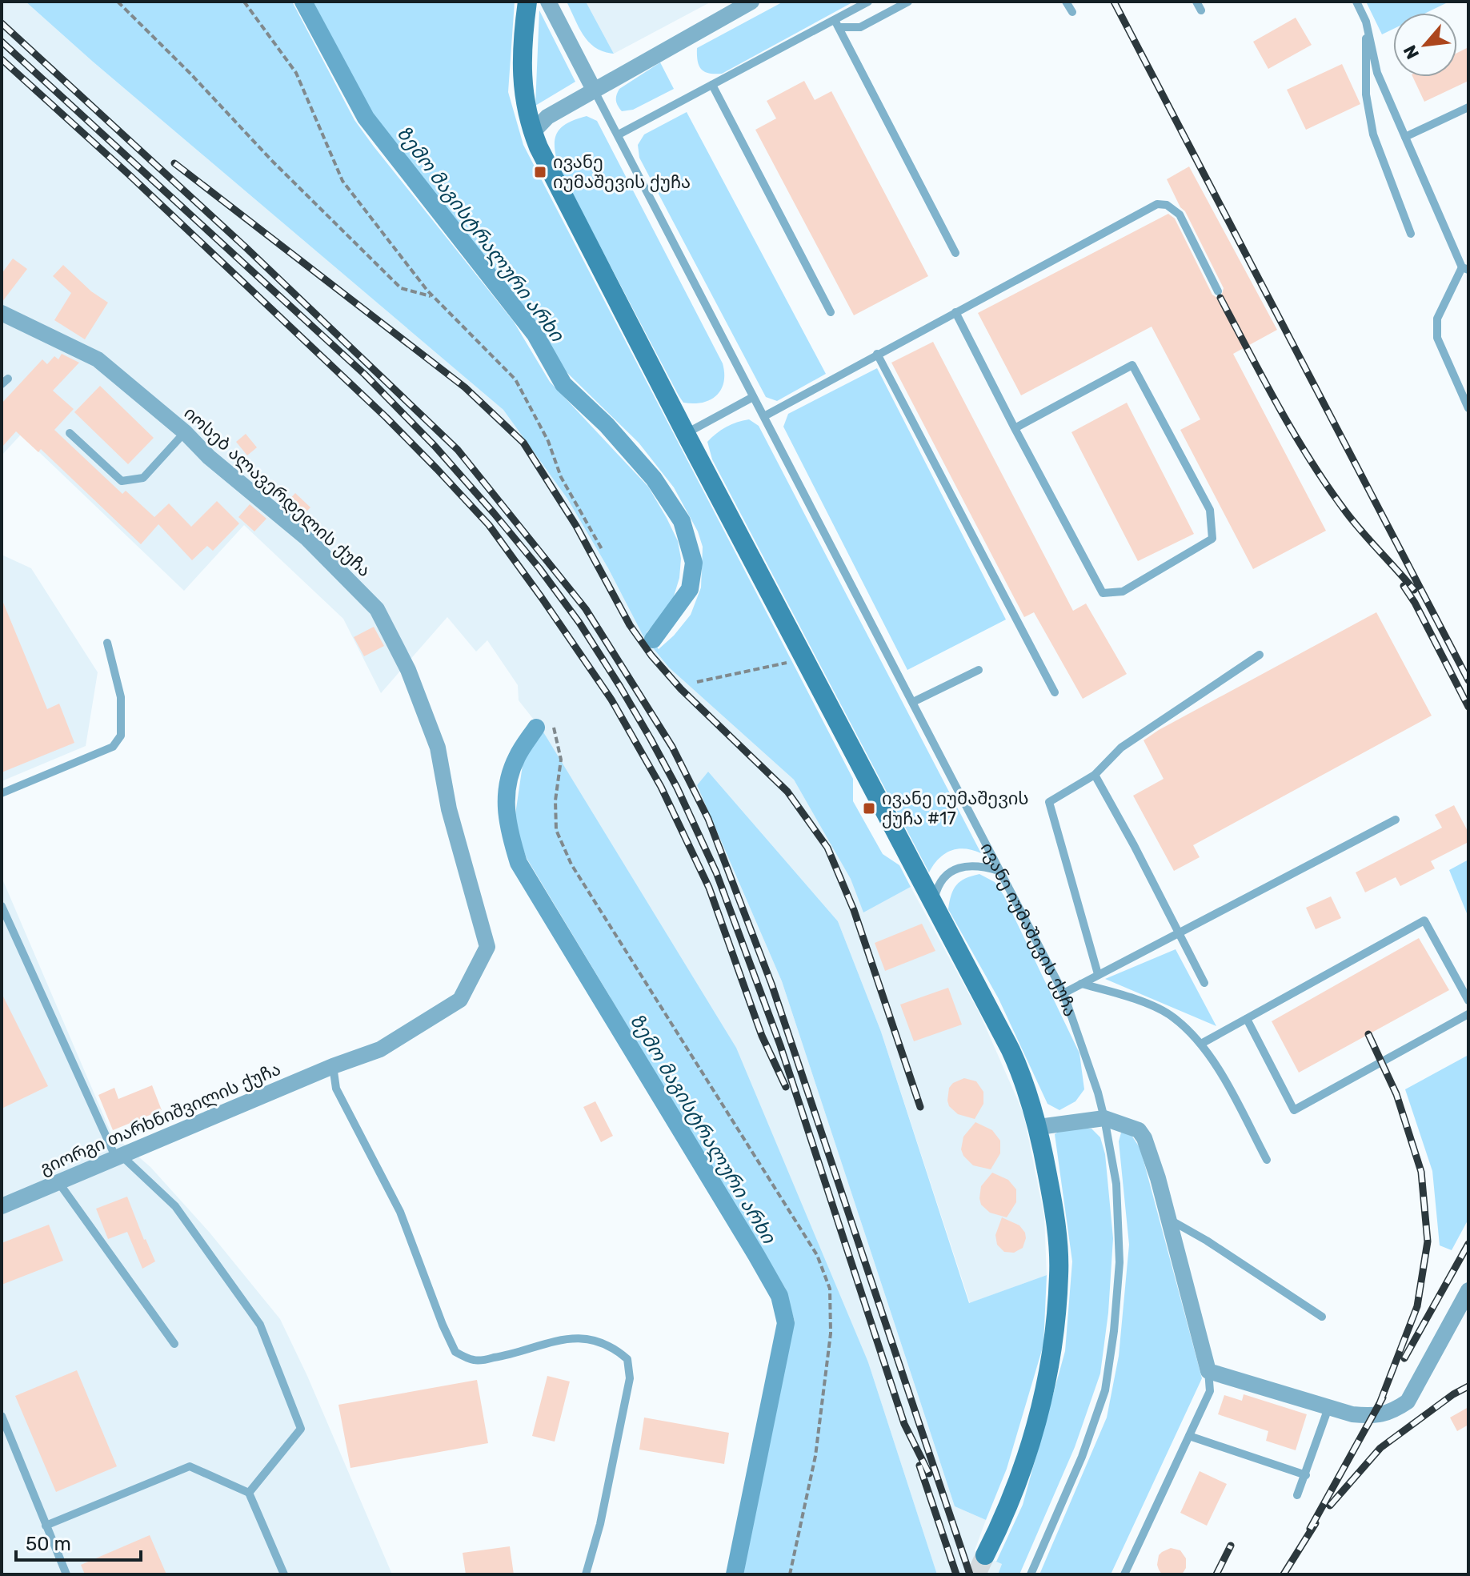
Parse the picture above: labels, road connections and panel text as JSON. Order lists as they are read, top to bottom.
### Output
{
  "streets": {
    "street": ["იოსებ ალავერდელის ქუჩა", "ივანე იუმაშევის ქუჩა", "გიორგი თარხნიშვილის ქუჩა"]
  },
  "crossings": [
    ["იოსებ ალავერდელის ქუჩა", "გიორგი თარხნიშვილის ქუჩა"]
  ],
  "water": ["ზემო მაგისტრალური არხი"],
  "places": {
    "transit": ["ივანე იუმაშევის ქუჩა", "ივანე იუმაშევის ქუჩა #17"]
  },
  "scale_bar": "50 m",
  "north": "bottom left"
}
